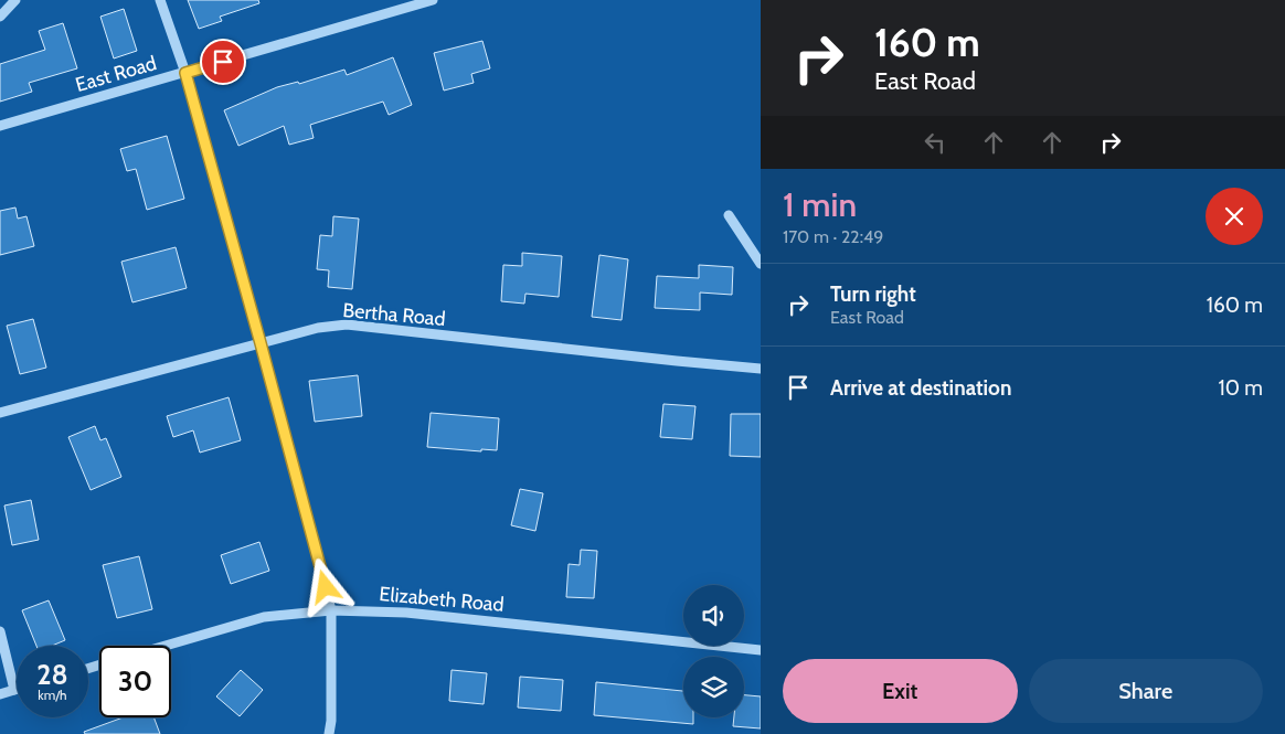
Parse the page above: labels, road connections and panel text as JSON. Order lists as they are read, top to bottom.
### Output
{
  "streets": {
    "street": ["East Road", "Bertha Road", "Elizabeth Road"]
  },
  "page": {
    "turn": ["160 m", "East Road"],
    "heading": ["1 min", "170 m · 22:49"],
    "list": [
      {
        "name": "Turn right",
        "note": "East Road",
        "value": "160 m"
      },
      {
        "name": "Arrive at destination",
        "value": "10 m"
      }
    ],
    "speed": "28 km/h",
    "limit": "30",
    "buttons": ["Exit", "Share"]
  }
}
